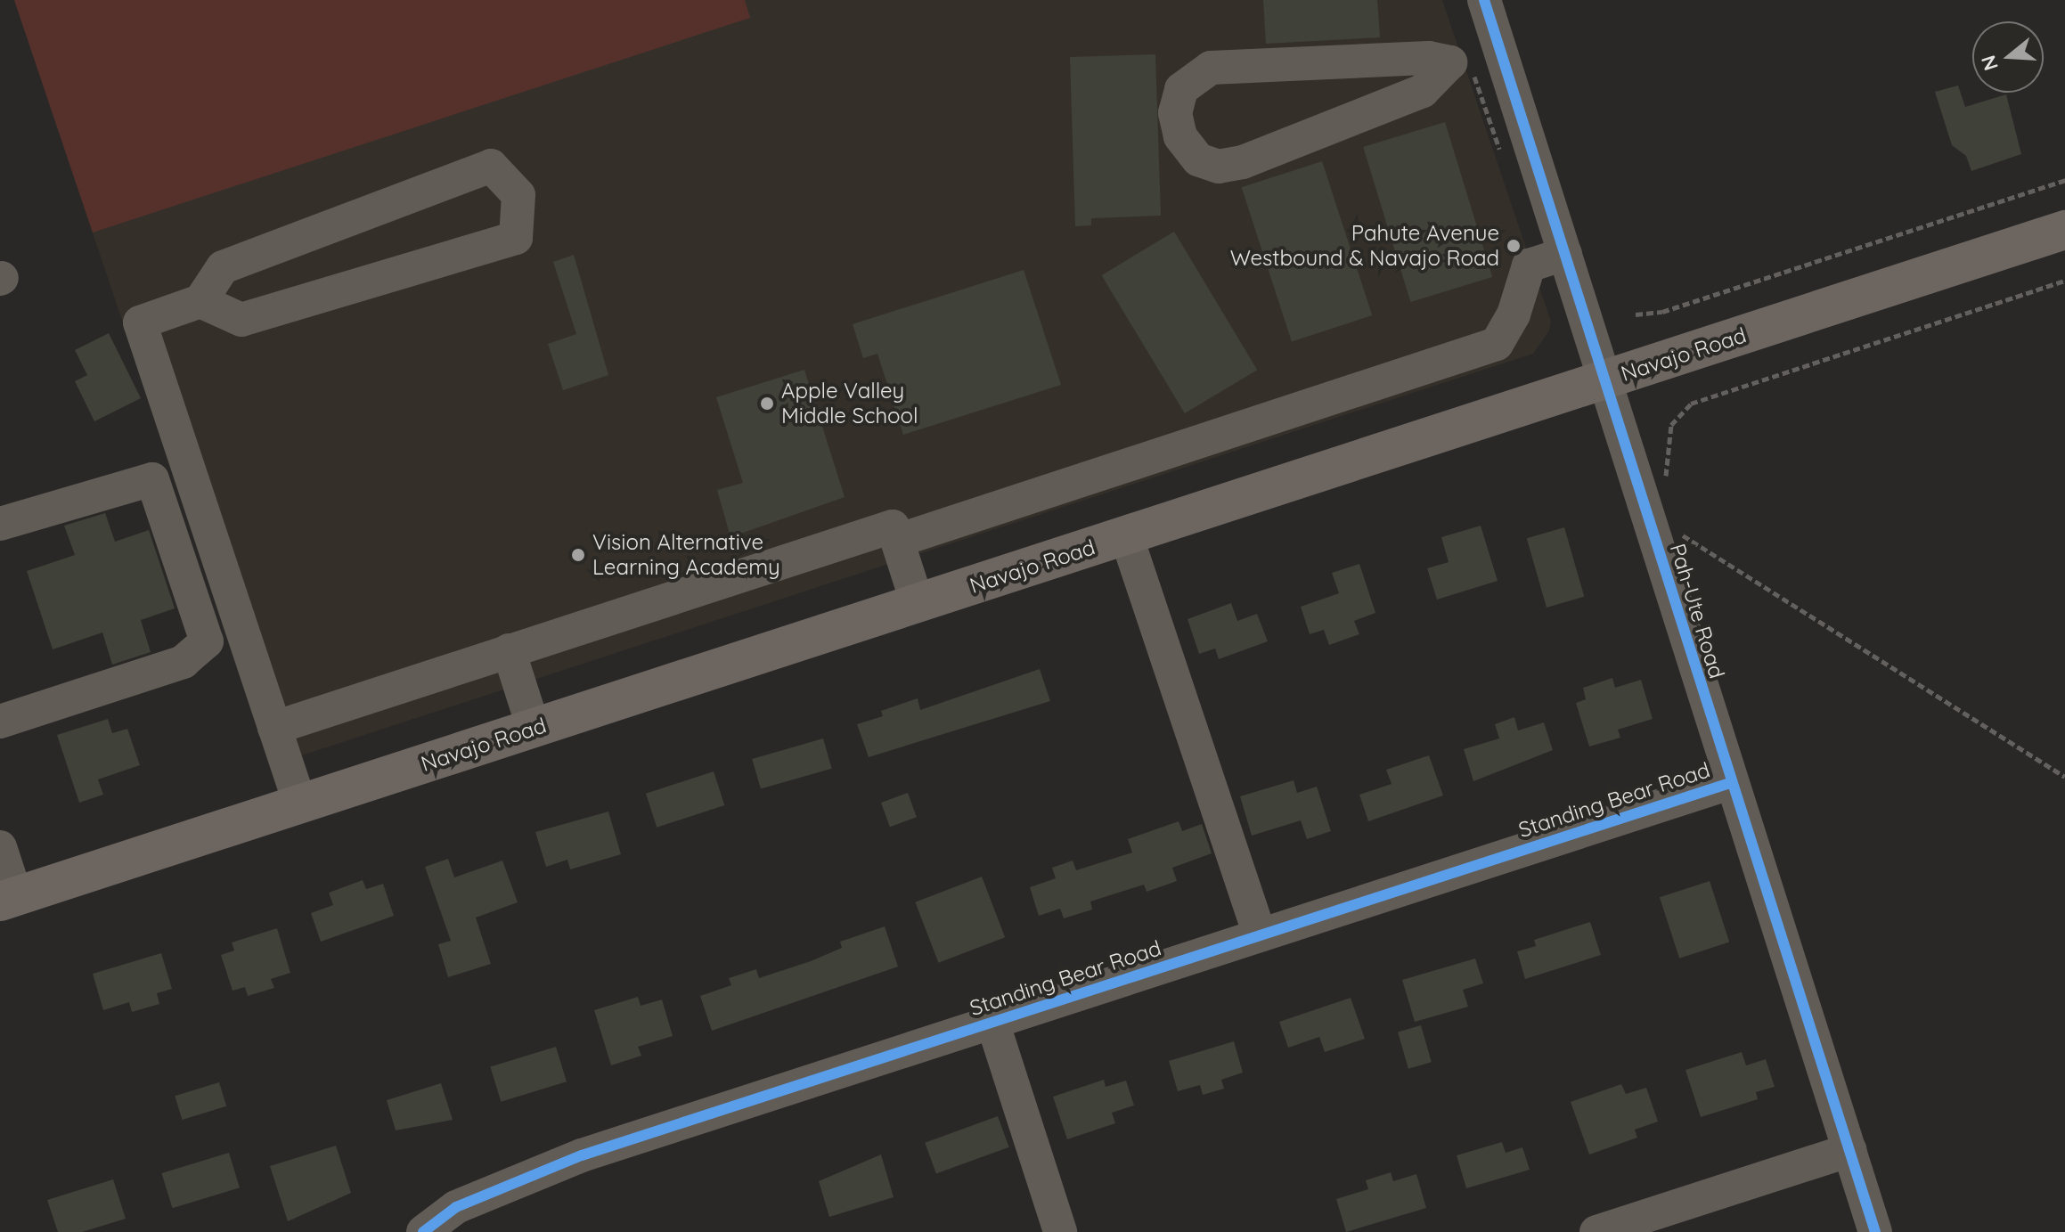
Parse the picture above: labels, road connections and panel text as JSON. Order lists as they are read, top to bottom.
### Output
{
  "streets": {
    "main road": ["Navajo Road"],
    "street": ["Pah-Ute Road", "Standing Bear Road"]
  },
  "crossings": [
    ["Navajo Road", "Pah-Ute Road"],
    ["Pah-Ute Road", "Standing Bear Road"]
  ],
  "places": ["Pahute Avenue Westbound & Navajo Road", "Apple Valley Middle School", "Vision Alternative Learning Academy"],
  "north": "left"
}
